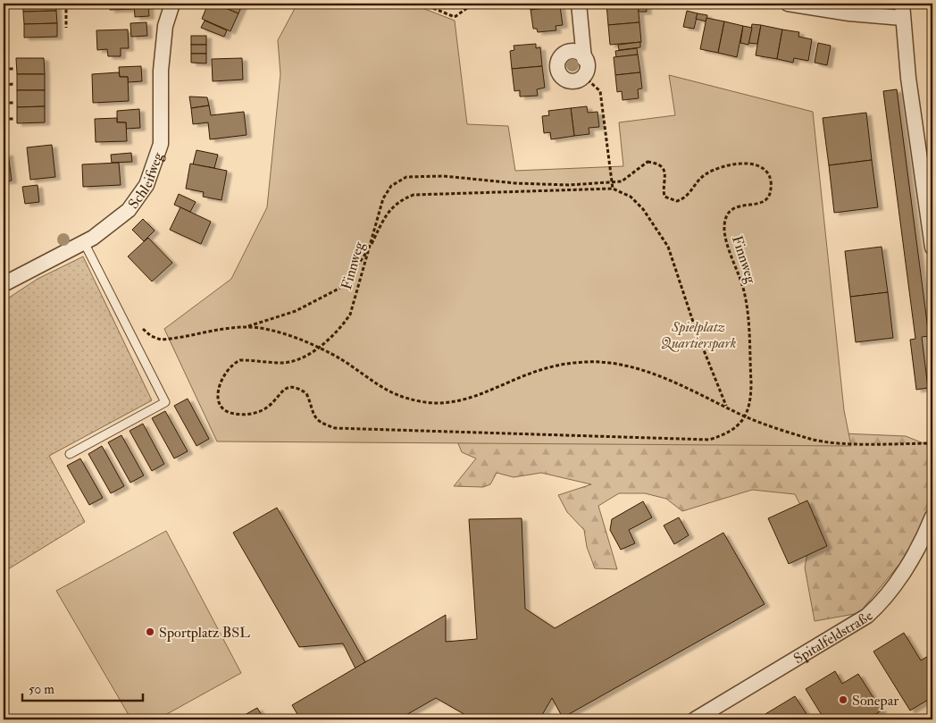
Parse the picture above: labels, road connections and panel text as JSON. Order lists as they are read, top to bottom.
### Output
{
  "streets": {
    "street": ["Schleifweg", "Spitalfeldstraße"],
    "path": ["Finnweg"]
  },
  "parks": ["Spielplatz Quartierspark"],
  "places": ["Sportplatz BSL", "Sonepar"],
  "scale_bar": "50 m"
}
